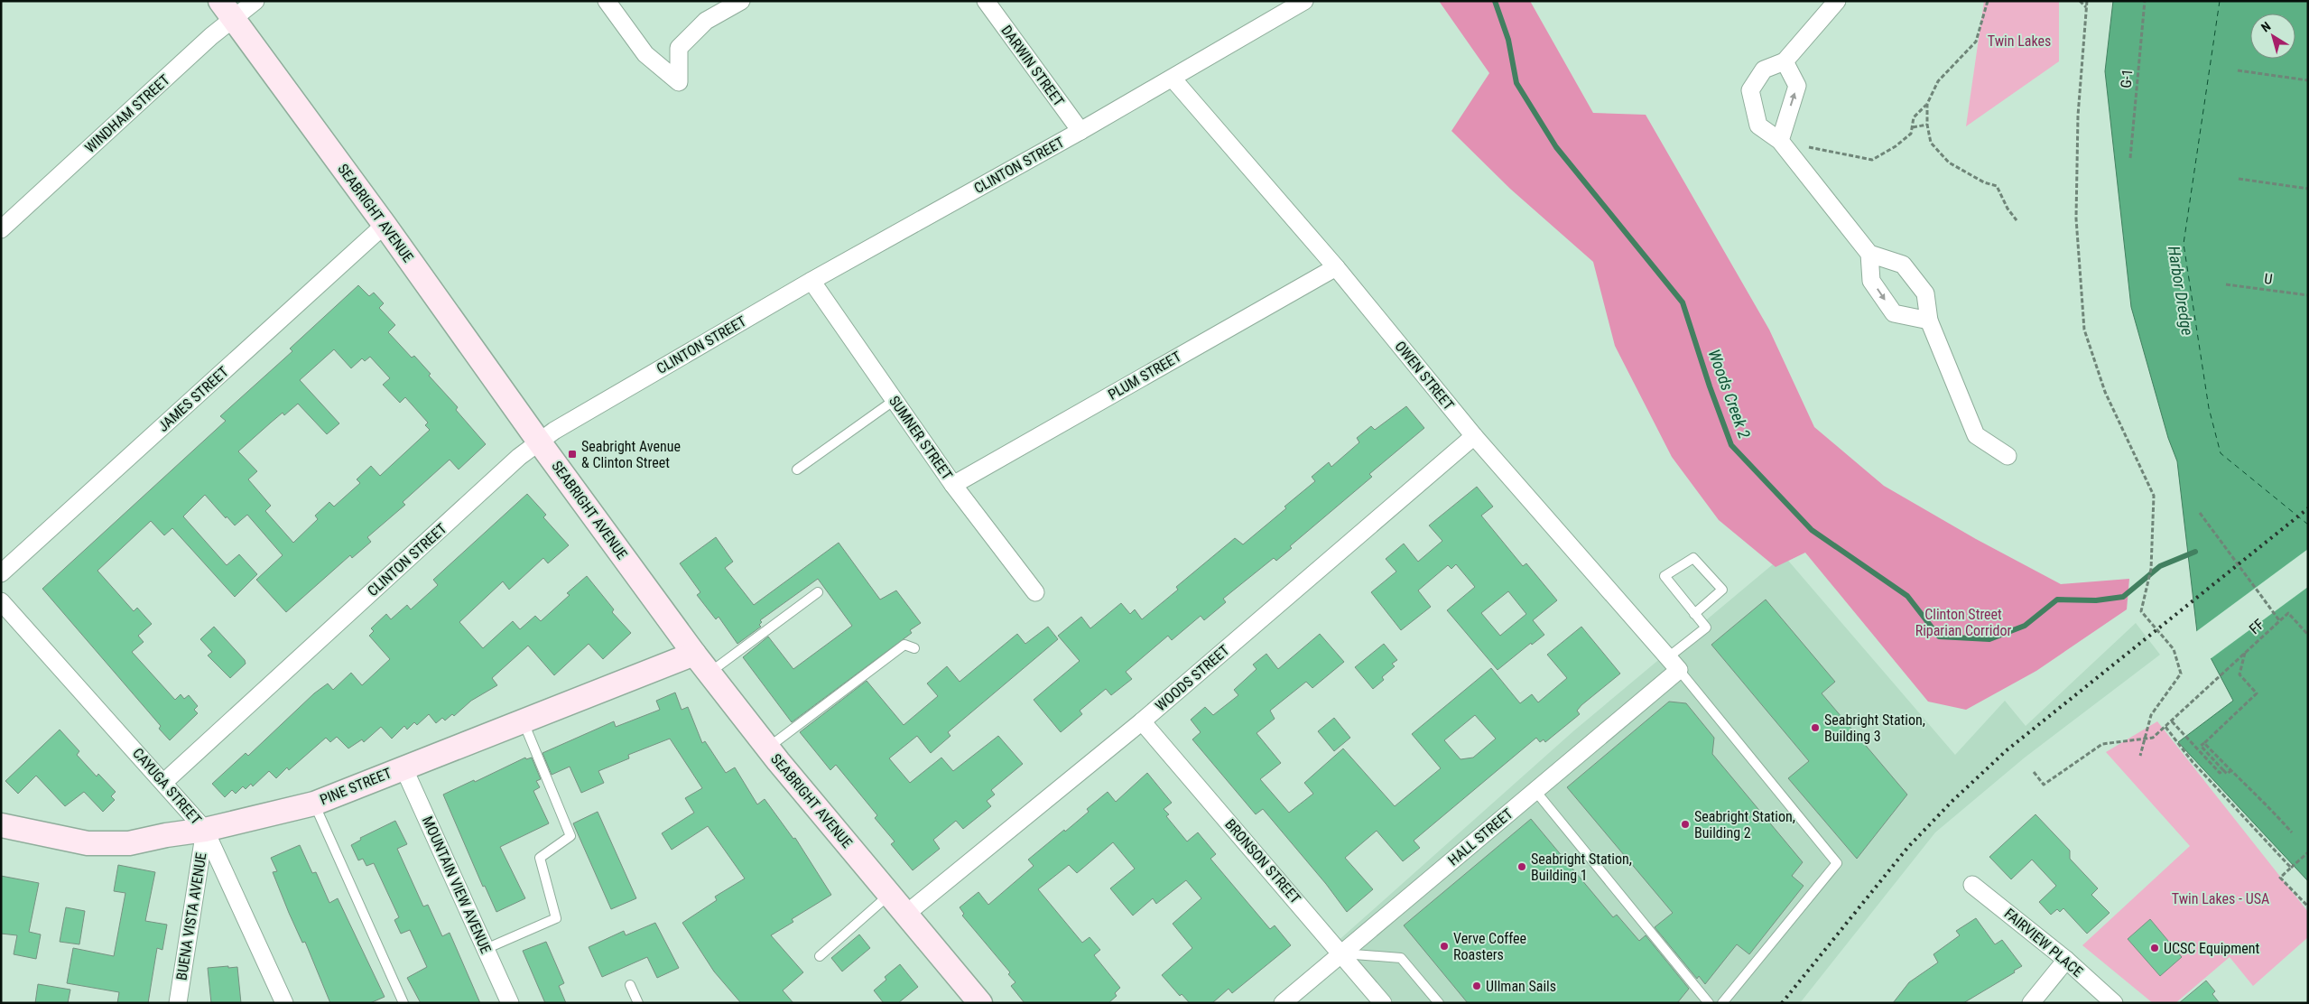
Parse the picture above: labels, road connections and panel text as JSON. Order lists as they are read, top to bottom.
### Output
{
  "streets": {
    "main road": ["SEABRIGHT AVENUE", "PINE STREET"],
    "street": [
      "DARWIN STREET",
      "WINDHAM STREET",
      "CLINTON STREET",
      "PLUM STREET",
      "OWEN STREET",
      "JAMES STREET",
      "SUMNER STREET",
      "WOODS STREET",
      "CAYUGA STREET",
      "HALL STREET",
      "BRONSON STREET",
      "MOUNTAIN VIEW AVENUE",
      "BUENA VISTA AVENUE",
      "FAIRVIEW PLACE"
    ],
    "path": ["G-1", "U", "FF"]
  },
  "crossings": [
    ["DARWIN STREET", "CLINTON STREET"],
    ["WINDHAM STREET", "SEABRIGHT AVENUE"],
    ["CLINTON STREET", "SEABRIGHT AVENUE"],
    ["CLINTON STREET", "OWEN STREET"],
    ["CLINTON STREET", "SUMNER STREET"],
    ["CLINTON STREET", "CAYUGA STREET"],
    ["SEABRIGHT AVENUE", "JAMES STREET"],
    ["SEABRIGHT AVENUE", "WOODS STREET"],
    ["SEABRIGHT AVENUE", "PINE STREET"],
    ["PLUM STREET", "OWEN STREET"],
    ["PLUM STREET", "SUMNER STREET"],
    ["OWEN STREET", "WOODS STREET"],
    ["OWEN STREET", "HALL STREET"],
    ["WOODS STREET", "BRONSON STREET"],
    ["CAYUGA STREET", "PINE STREET"],
    ["CAYUGA STREET", "BUENA VISTA AVENUE"],
    ["PINE STREET", "MOUNTAIN VIEW AVENUE"],
    ["PINE STREET", "BUENA VISTA AVENUE"],
    ["HALL STREET", "BRONSON STREET"]
  ],
  "water": ["Harbor Dredge", "Woods Creek 2"],
  "parks": ["Twin Lakes", "Clinton Street Riparian Corridor", "Twin Lakes - USA"],
  "places": {
    "transit": ["Seabright Avenue & Clinton Street"],
    "other": [
      "Seabright Station, Building 3",
      "Seabright Station, Building 2",
      "Seabright Station, Building 1",
      "Verve Coffee Roasters",
      "UCSC Equipment",
      "Ullman Sails"
    ]
  },
  "north": "top left"
}
